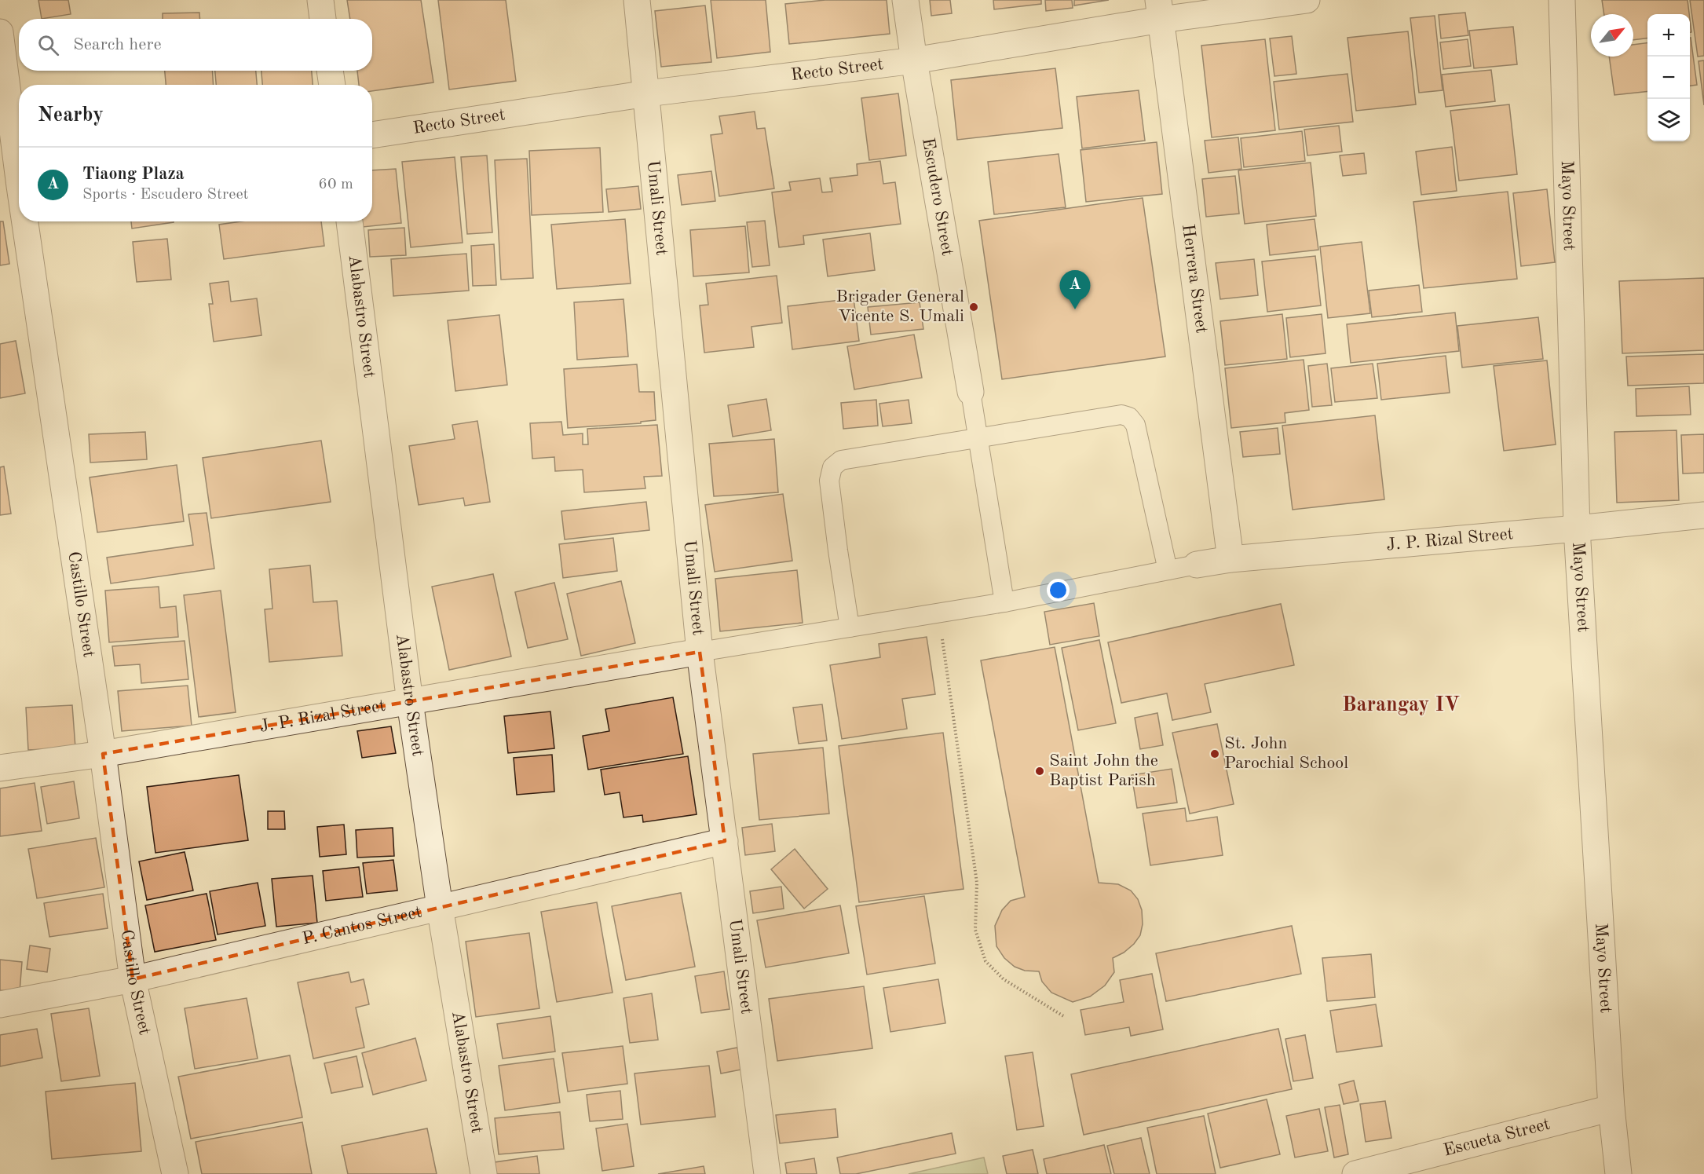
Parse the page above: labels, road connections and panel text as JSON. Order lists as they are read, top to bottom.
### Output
{
  "streets": {
    "street": [
      "Recto Street",
      "Escudero Street",
      "Mayo Street",
      "Umali Street",
      "Herrera Street",
      "Alabastro Street",
      "J. P. Rizal Street",
      "Castillo Street",
      "P. Cantos Street",
      "Escueta Street"
    ]
  },
  "crossings": [
    ["Recto Street", "Escudero Street"],
    ["Recto Street", "Umali Street"],
    ["Recto Street", "Herrera Street"],
    ["Mayo Street", "J. P. Rizal Street"],
    ["Mayo Street", "Escueta Street"],
    ["Umali Street", "J. P. Rizal Street"],
    ["Umali Street", "P. Cantos Street"],
    ["Herrera Street", "J. P. Rizal Street"],
    ["Alabastro Street", "J. P. Rizal Street"],
    ["Alabastro Street", "P. Cantos Street"],
    ["J. P. Rizal Street", "Castillo Street"],
    ["Castillo Street", "P. Cantos Street"]
  ],
  "districts": ["Barangay IV"],
  "places": ["Brigader General Vicente S. Umali", "St. John Parochial School", "Saint John the Baptist Parish"],
  "north": "top right",
  "page": {
    "map_buttons": ["+", "−"],
    "search": "Search here",
    "heading": "Nearby",
    "list": [
      {
        "mark": "A",
        "name": "Tiaong Plaza",
        "note": "Sports · Escudero Street",
        "value": "60 m"
      }
    ],
    "pins": "A"
  }
}
